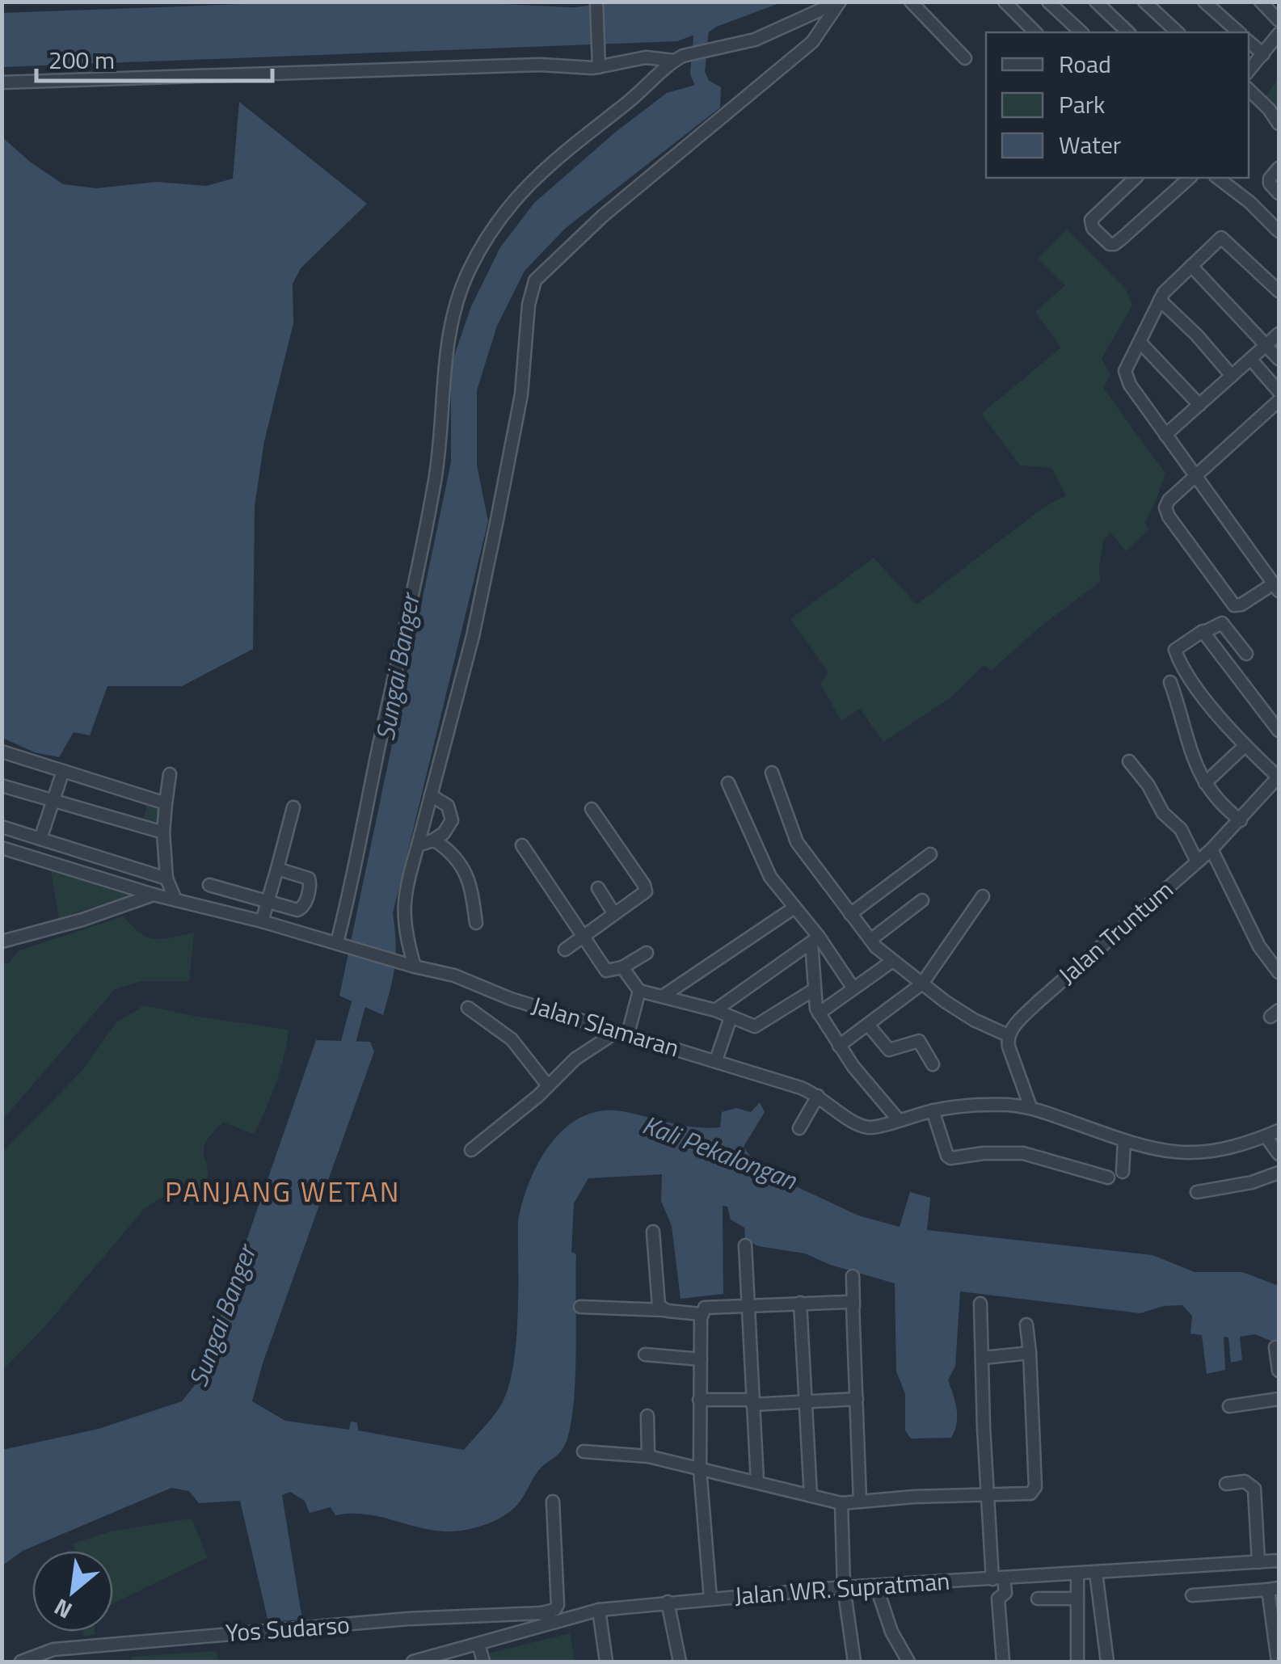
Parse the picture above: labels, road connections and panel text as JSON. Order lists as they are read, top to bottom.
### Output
{
  "streets": {
    "street": [
      "Jalan Truntum",
      "Jalan Slamaran",
      "Jalan WR. Supratman",
      "Yos Sudarso"
    ]
  },
  "districts": ["PANJANG WETAN"],
  "water": ["Sungai Banger", "Kali Pekalongan"],
  "legend": ["Road", "Park", "Water"],
  "scale_bar": "200 m",
  "north": "bottom left"
}
